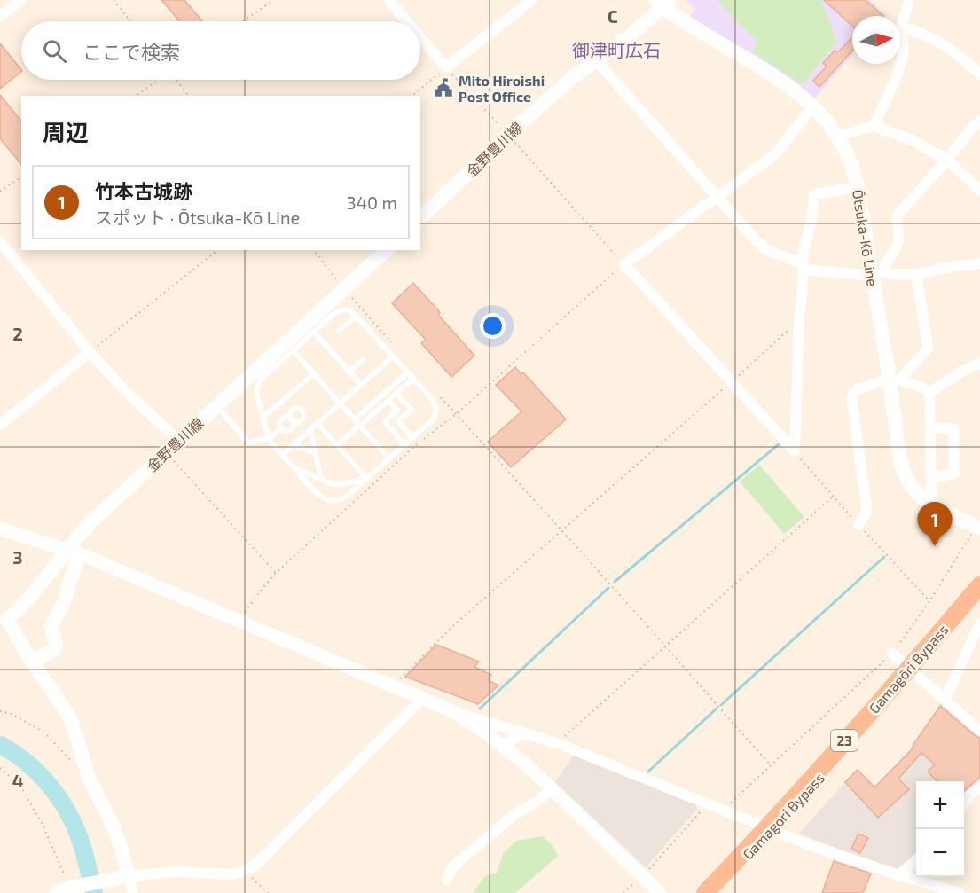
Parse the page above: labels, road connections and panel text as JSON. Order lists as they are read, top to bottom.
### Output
{
  "streets": {
    "highway": ["Gamagōri Bypass", "23", "Gamagori Bypass"],
    "main road": ["金野豊川線", "Ōtsuka-Kō Line"]
  },
  "crossings": [
    ["金野豊川線", "Ōtsuka-Kō Line"]
  ],
  "districts": ["御津町広石"],
  "places": {
    "public building": ["Mito Hiroishi Post Office"]
  },
  "north": "right",
  "page": {
    "search": "ここで検索",
    "heading": "周辺",
    "list": [
      {
        "mark": "1",
        "name": "竹本古城跡",
        "note": "スポット · Ōtsuka-Kō Line",
        "value": "340 m"
      }
    ],
    "pins": "1",
    "map_buttons": ["+", "−"]
  },
  "grid": {
    "columns": ["C"],
    "rows": ["2", "3", "4"]
  }
}
